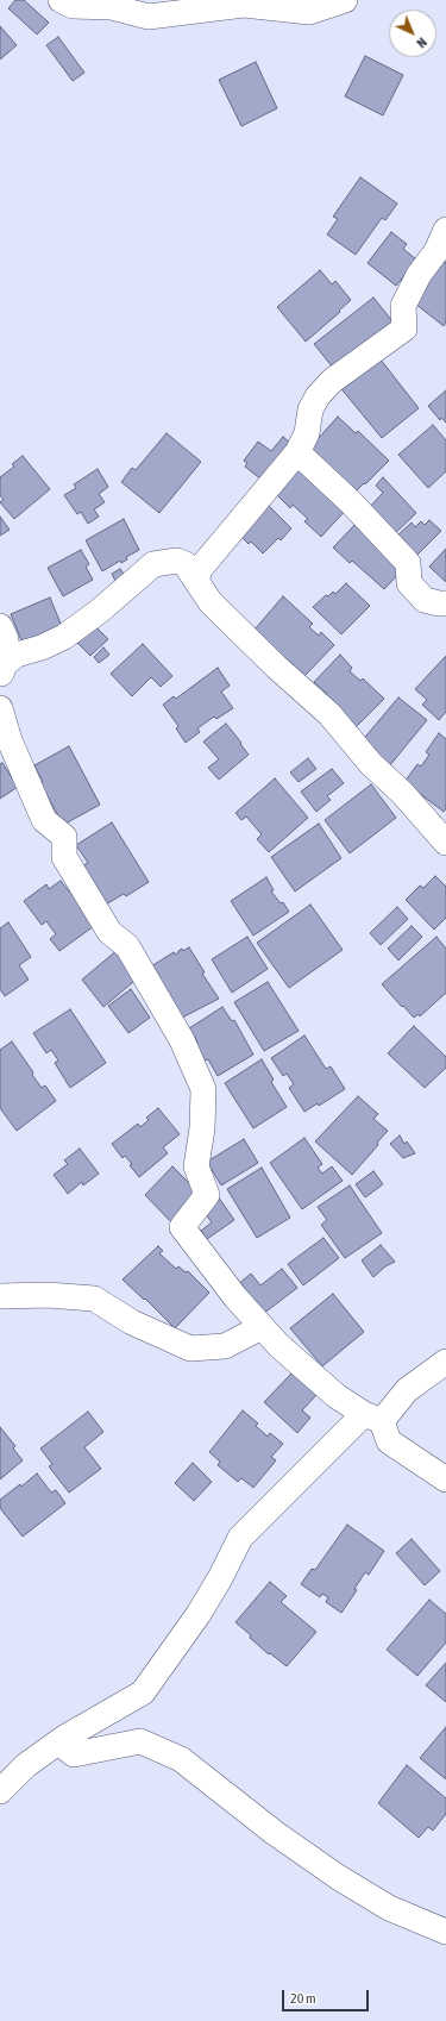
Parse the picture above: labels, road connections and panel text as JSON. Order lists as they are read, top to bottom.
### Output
{
  "scale_bar": "20 m",
  "north": "bottom right"
}
